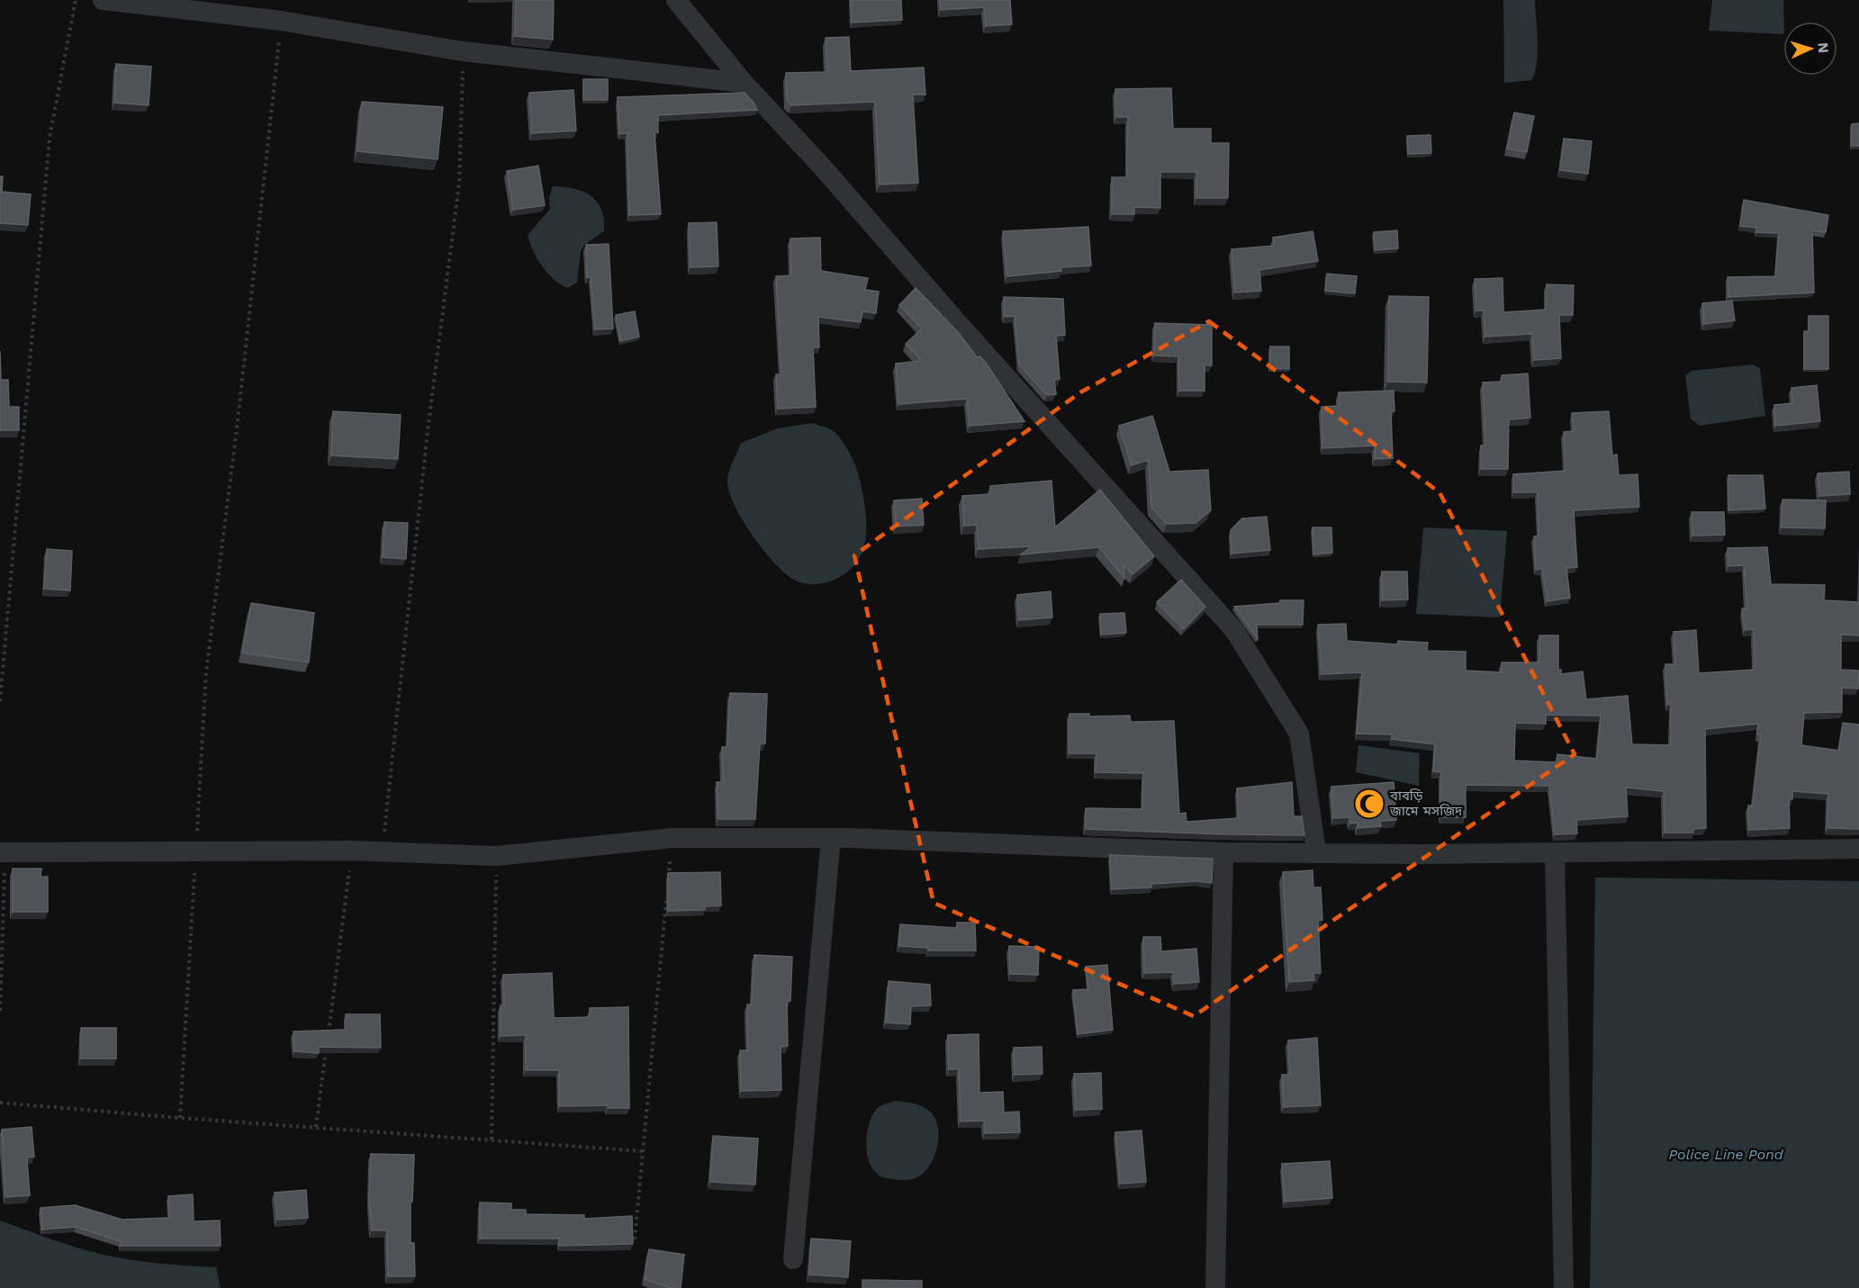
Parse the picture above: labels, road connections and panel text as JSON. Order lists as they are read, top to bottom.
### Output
{
  "water": ["Police Line Pond"],
  "places": {
    "mosque": ["বাবড়ি জামে মসজিদ"]
  },
  "north": "right"
}
